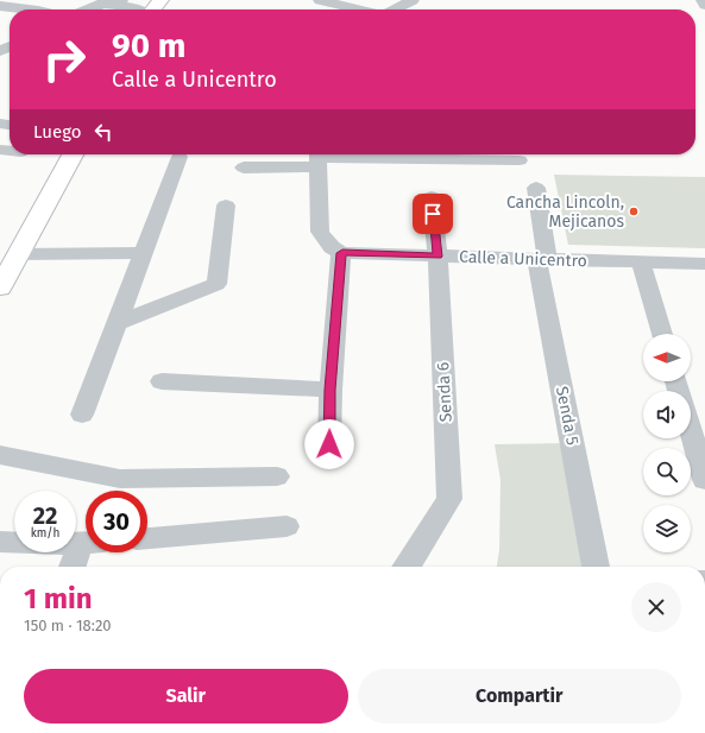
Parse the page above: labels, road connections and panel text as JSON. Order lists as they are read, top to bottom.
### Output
{
  "streets": {
    "street": ["Calle a Unicentro", "Senda 6", "Senda 5"]
  },
  "crossings": [
    ["Calle a Unicentro", "Senda 6"],
    ["Calle a Unicentro", "Senda 5"]
  ],
  "places": ["Cancha Lincoln, Mejicanos"],
  "north": "left",
  "page": {
    "turn": ["90 m", "Calle a Unicentro"],
    "then": "Luego",
    "speed": "22 km/h",
    "limit": "30",
    "heading": ["1 min", "150 m · 18:20"],
    "buttons": ["Salir", "Compartir"]
  }
}
